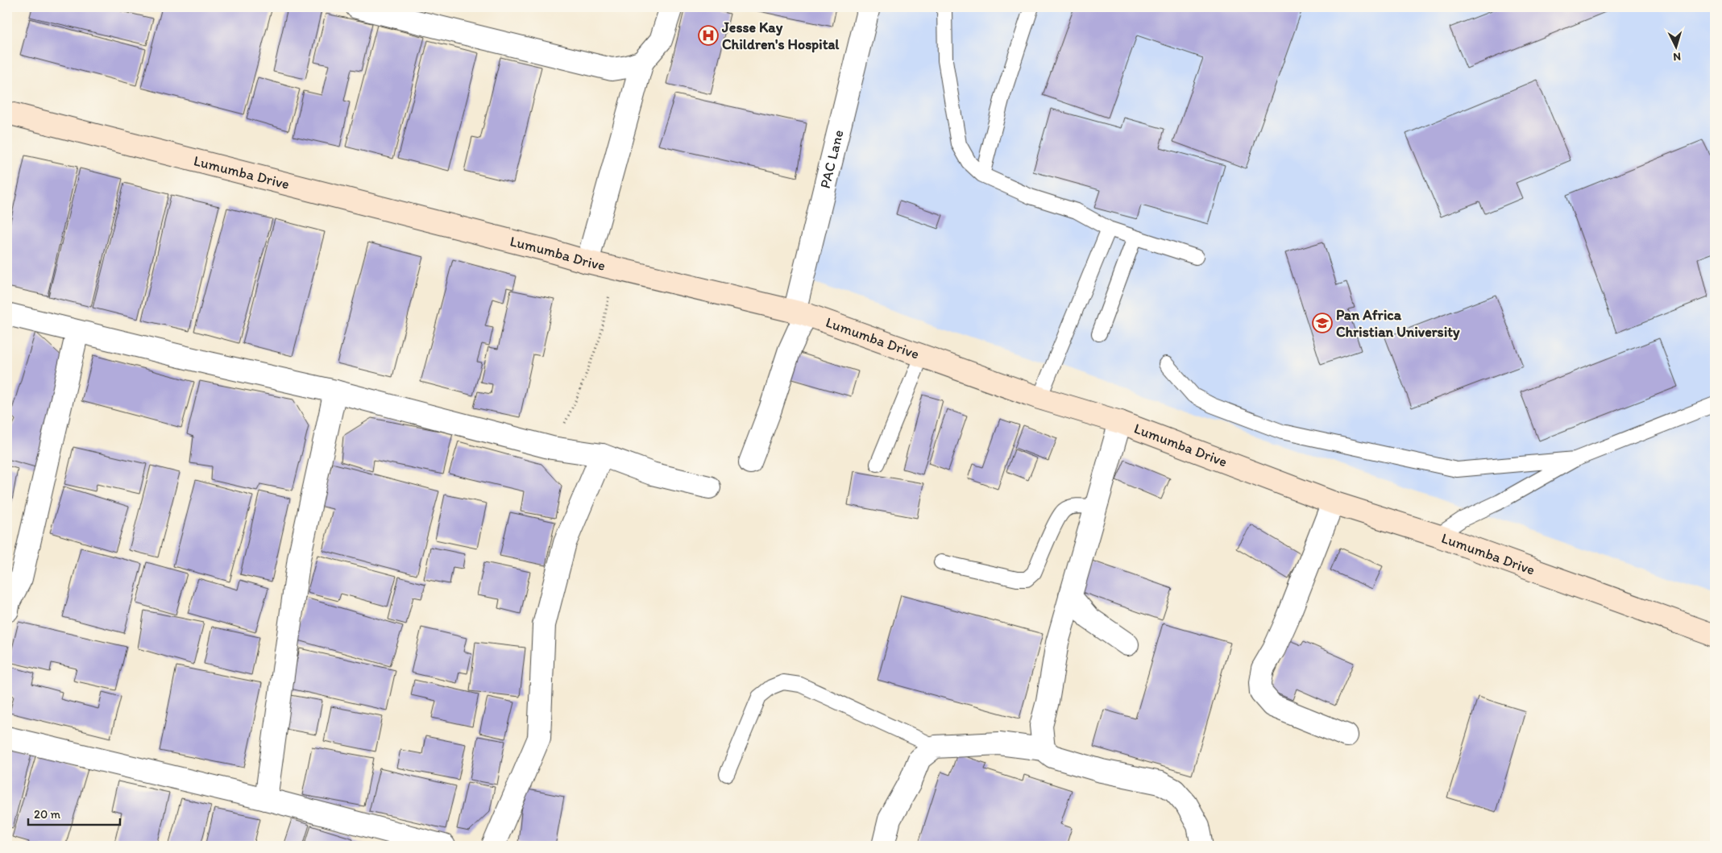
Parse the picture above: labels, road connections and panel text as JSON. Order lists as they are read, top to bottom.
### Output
{
  "streets": {
    "street": ["PAC Lane", "Lumumba Drive"]
  },
  "crossings": [
    ["PAC Lane", "Lumumba Drive"]
  ],
  "places": {
    "hospital": ["Jesse Kay Children's Hospital"],
    "school or university": ["Pan Africa Christian University"]
  },
  "scale_bar": "20 m",
  "north": "bottom"
}
